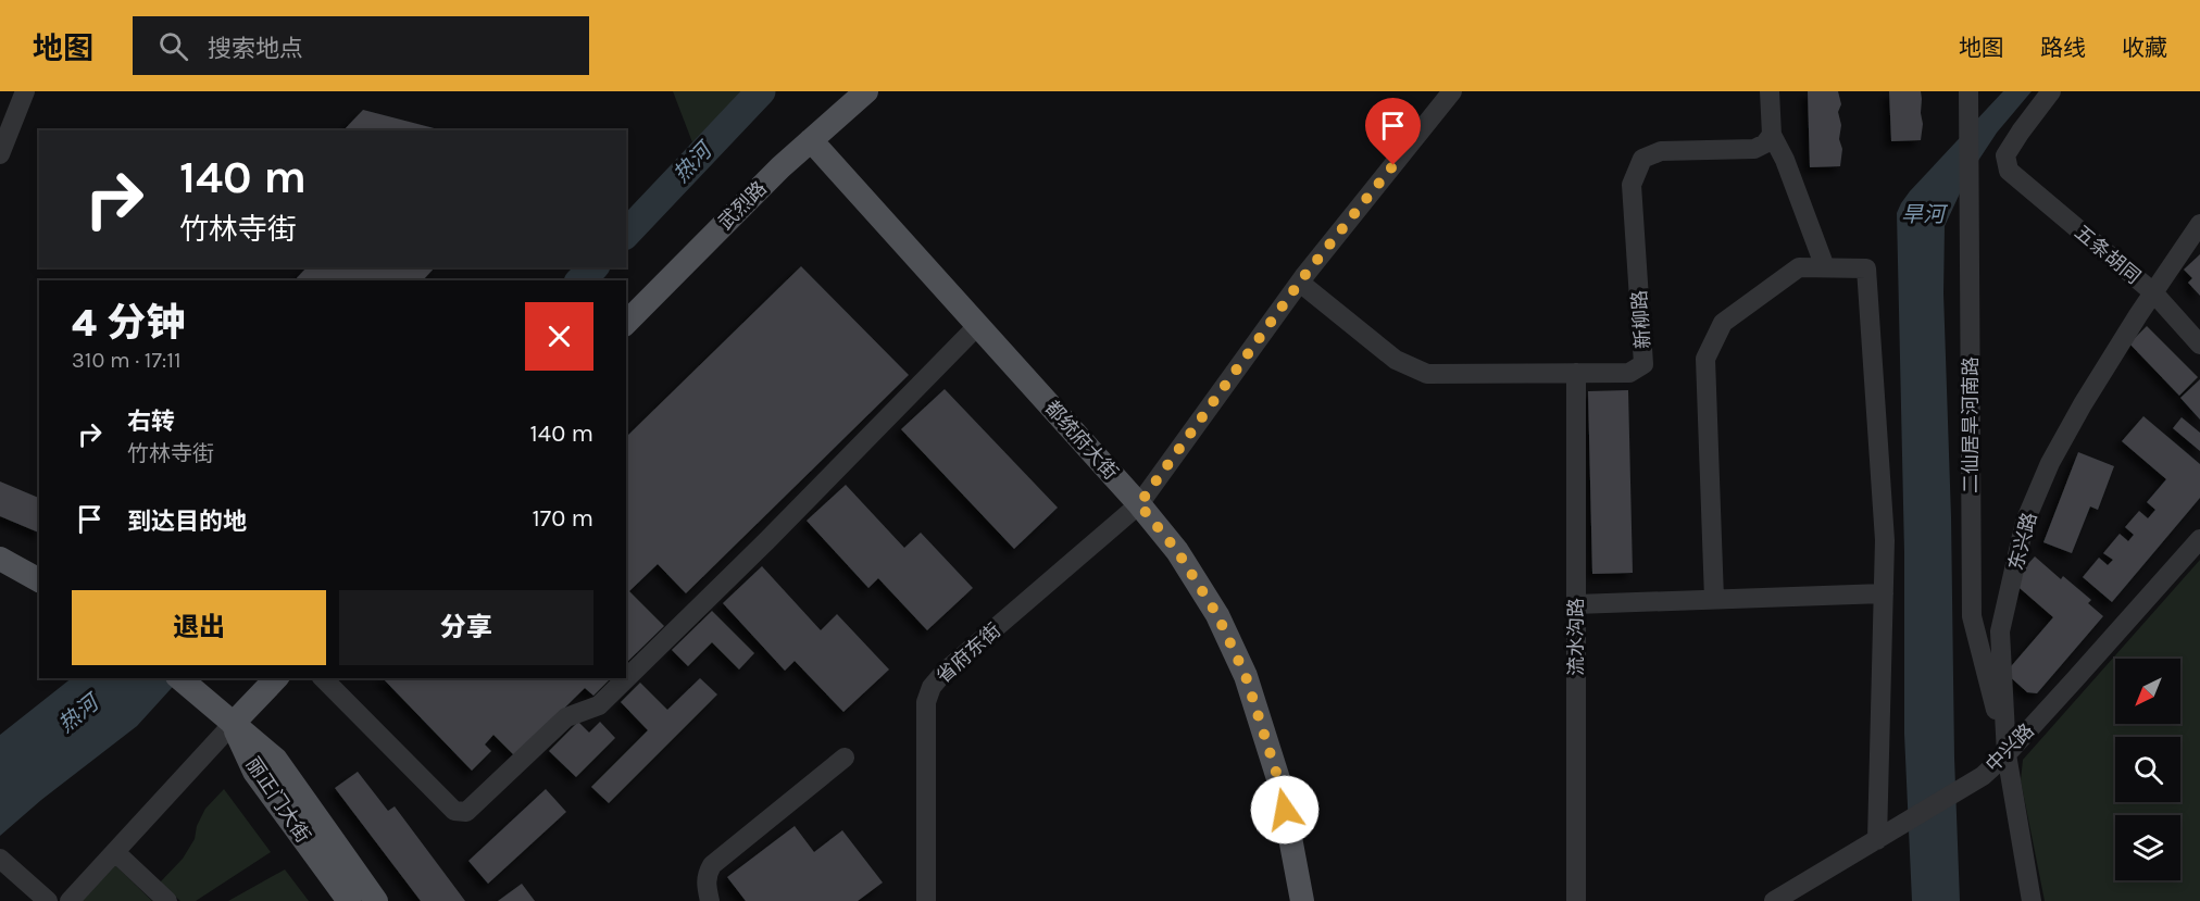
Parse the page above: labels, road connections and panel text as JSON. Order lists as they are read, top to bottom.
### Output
{
  "streets": {
    "main road": ["武烈路", "都统府大街", "丽正门大街"],
    "street": [
      "五条胡同",
      "新柳路",
      "二仙居旱河南路",
      "东兴路",
      "流水沟路",
      "省府东街",
      "中兴路"
    ]
  },
  "crossings": [
    ["武烈路", "都统府大街"],
    ["五条胡同", "东兴路"],
    ["新柳路", "流水沟路"],
    ["新柳路", "省府东街"],
    ["二仙居旱河南路", "东兴路"],
    ["二仙居旱河南路", "中兴路"],
    ["都统府大街", "省府东街"],
    ["东兴路", "中兴路"]
  ],
  "water": ["热河", "旱河"],
  "north": "bottom left",
  "page": {
    "header": "地图",
    "search": "搜索地点",
    "nav": ["地图", "路线", "收藏"],
    "turn": ["140 m", "竹林寺街"],
    "heading": ["4 分钟", "310 m · 17:11"],
    "list": [
      {
        "name": "右转",
        "note": "竹林寺街",
        "value": "140 m"
      },
      {
        "name": "到达目的地",
        "value": "170 m"
      }
    ],
    "buttons": ["退出", "分享"]
  }
}
